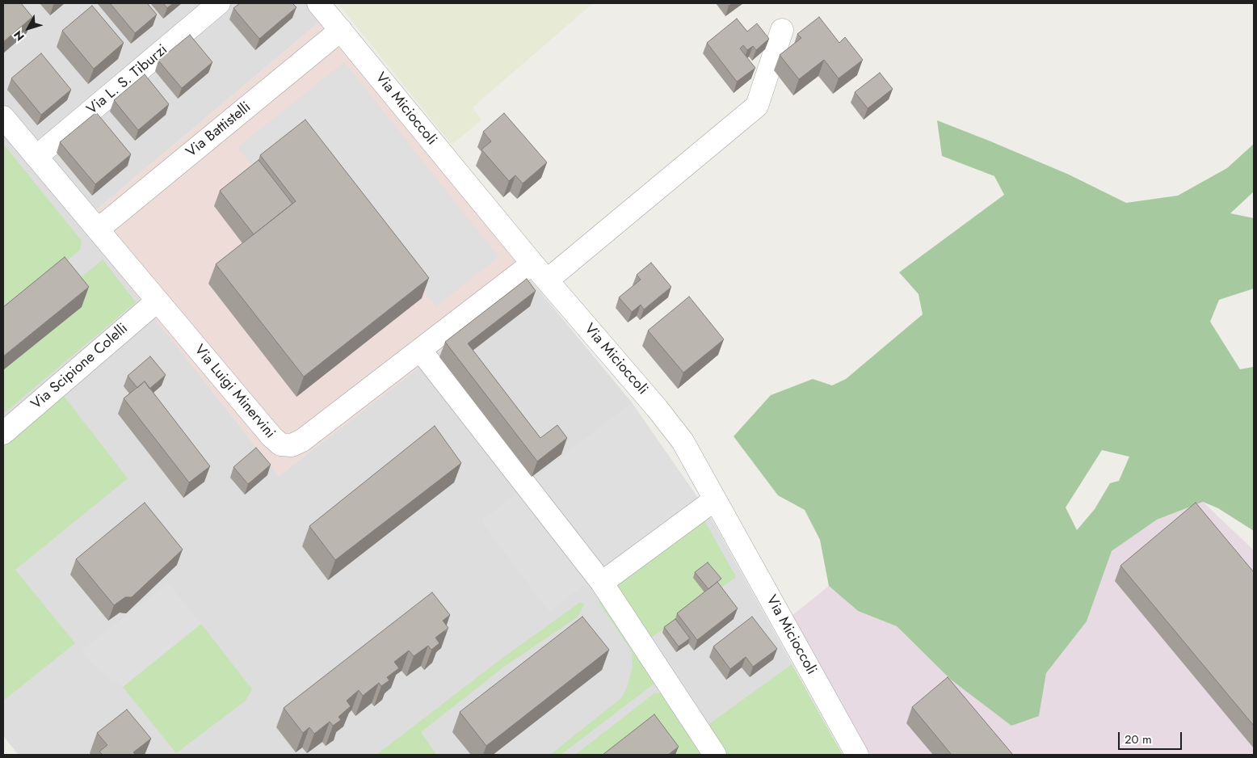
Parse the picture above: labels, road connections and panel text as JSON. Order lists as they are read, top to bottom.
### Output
{
  "streets": {
    "street": [
      "Via L. S. Tiburzi",
      "Via Micioccoli",
      "Via Battistelli",
      "Via Scipione Colelli",
      "Via Luigi Minervini"
    ]
  },
  "crossings": [
    ["Via L. S. Tiburzi", "Via Luigi Minervini"],
    ["Via Micioccoli", "Via Battistelli"],
    ["Via Micioccoli", "Via Luigi Minervini"],
    ["Via Battistelli", "Via Luigi Minervini"],
    ["Via Scipione Colelli", "Via Luigi Minervini"]
  ],
  "scale_bar": "20 m",
  "north": "bottom left"
}
